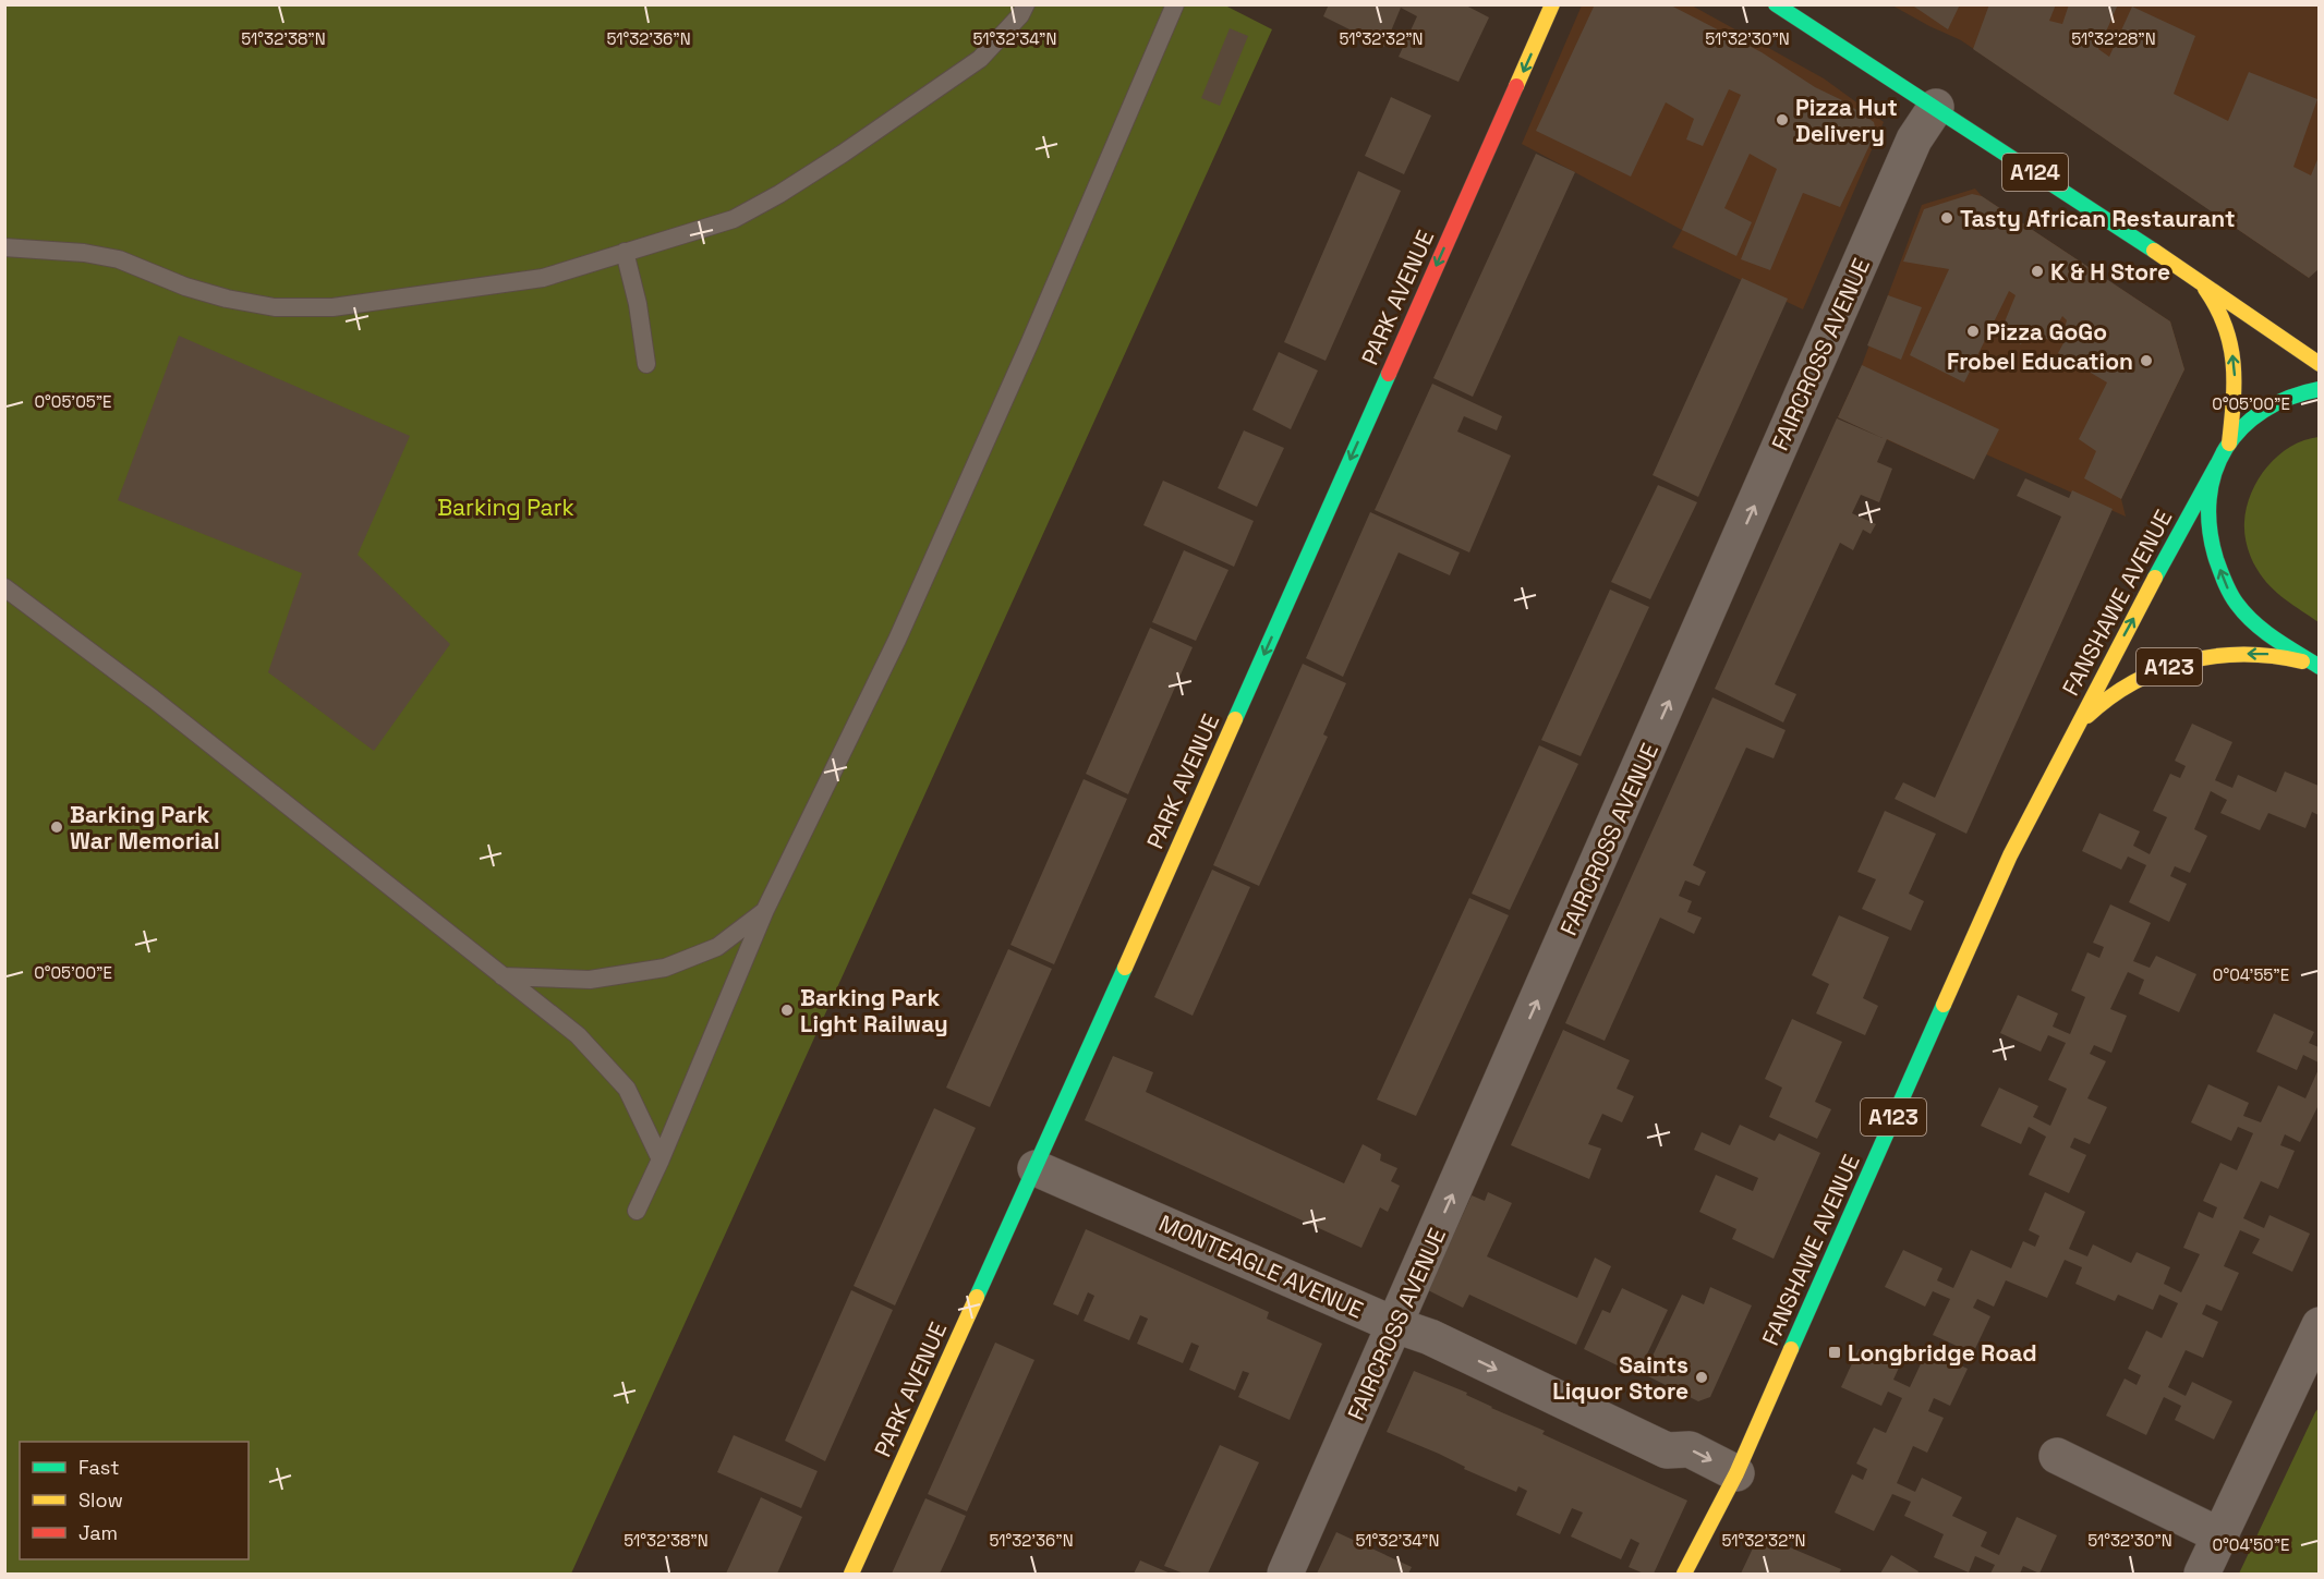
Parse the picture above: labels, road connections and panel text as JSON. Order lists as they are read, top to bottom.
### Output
{
  "streets": {
    "main road": [
      "A124",
      "PARK AVENUE",
      "FANSHAWE AVENUE",
      "A123"
    ],
    "street": ["FAIRCROSS AVENUE", "MONTEAGLE AVENUE"]
  },
  "crossings": [
    ["A124", "FAIRCROSS AVENUE"],
    ["A124", "FANSHAWE AVENUE"],
    ["PARK AVENUE", "MONTEAGLE AVENUE"],
    ["FAIRCROSS AVENUE", "MONTEAGLE AVENUE"],
    ["FANSHAWE AVENUE", "MONTEAGLE AVENUE"]
  ],
  "one_way": ["PARK AVENUE", "FAIRCROSS AVENUE", "MONTEAGLE AVENUE"],
  "parks": ["Barking Park"],
  "places": {
    "other": [
      "Pizza Hut Delivery",
      "Tasty African Restaurant",
      "K & H Store",
      "Pizza GoGo",
      "Frobel Education",
      "Barking Park War Memorial",
      "Barking Park Light Railway",
      "Saints Liquor Store"
    ],
    "transit": ["Longbridge Road"]
  },
  "legend": ["Fast", "Slow", "Jam"],
  "coordinates": [
    "51°32'34\"N",
    "51°32'32\"N",
    "51°32'30\"N",
    "51°32'38\"N",
    "51°32'36\"N",
    "51°32'28\"N",
    "0°05'05\"E",
    "0°05'00\"E",
    "0°04'55\"E",
    "0°04'50\"E"
  ]
}
